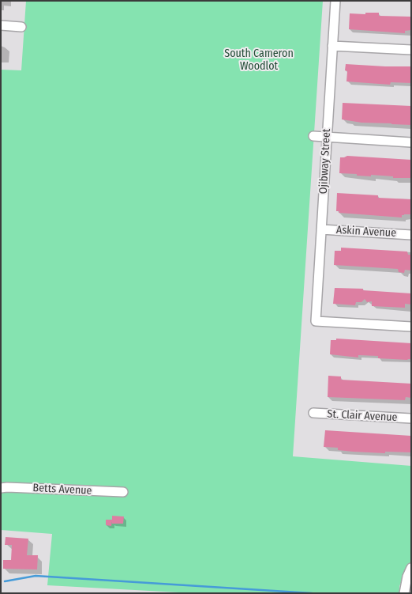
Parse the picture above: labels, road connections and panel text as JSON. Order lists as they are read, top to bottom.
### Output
{
  "streets": {
    "street": [
      "Ojibway Street",
      "Askin Avenue",
      "St. Clair Avenue",
      "Betts Avenue"
    ]
  },
  "crossings": [
    ["Ojibway Street", "Askin Avenue"]
  ],
  "parks": ["South Cameron Woodlot"]
}
